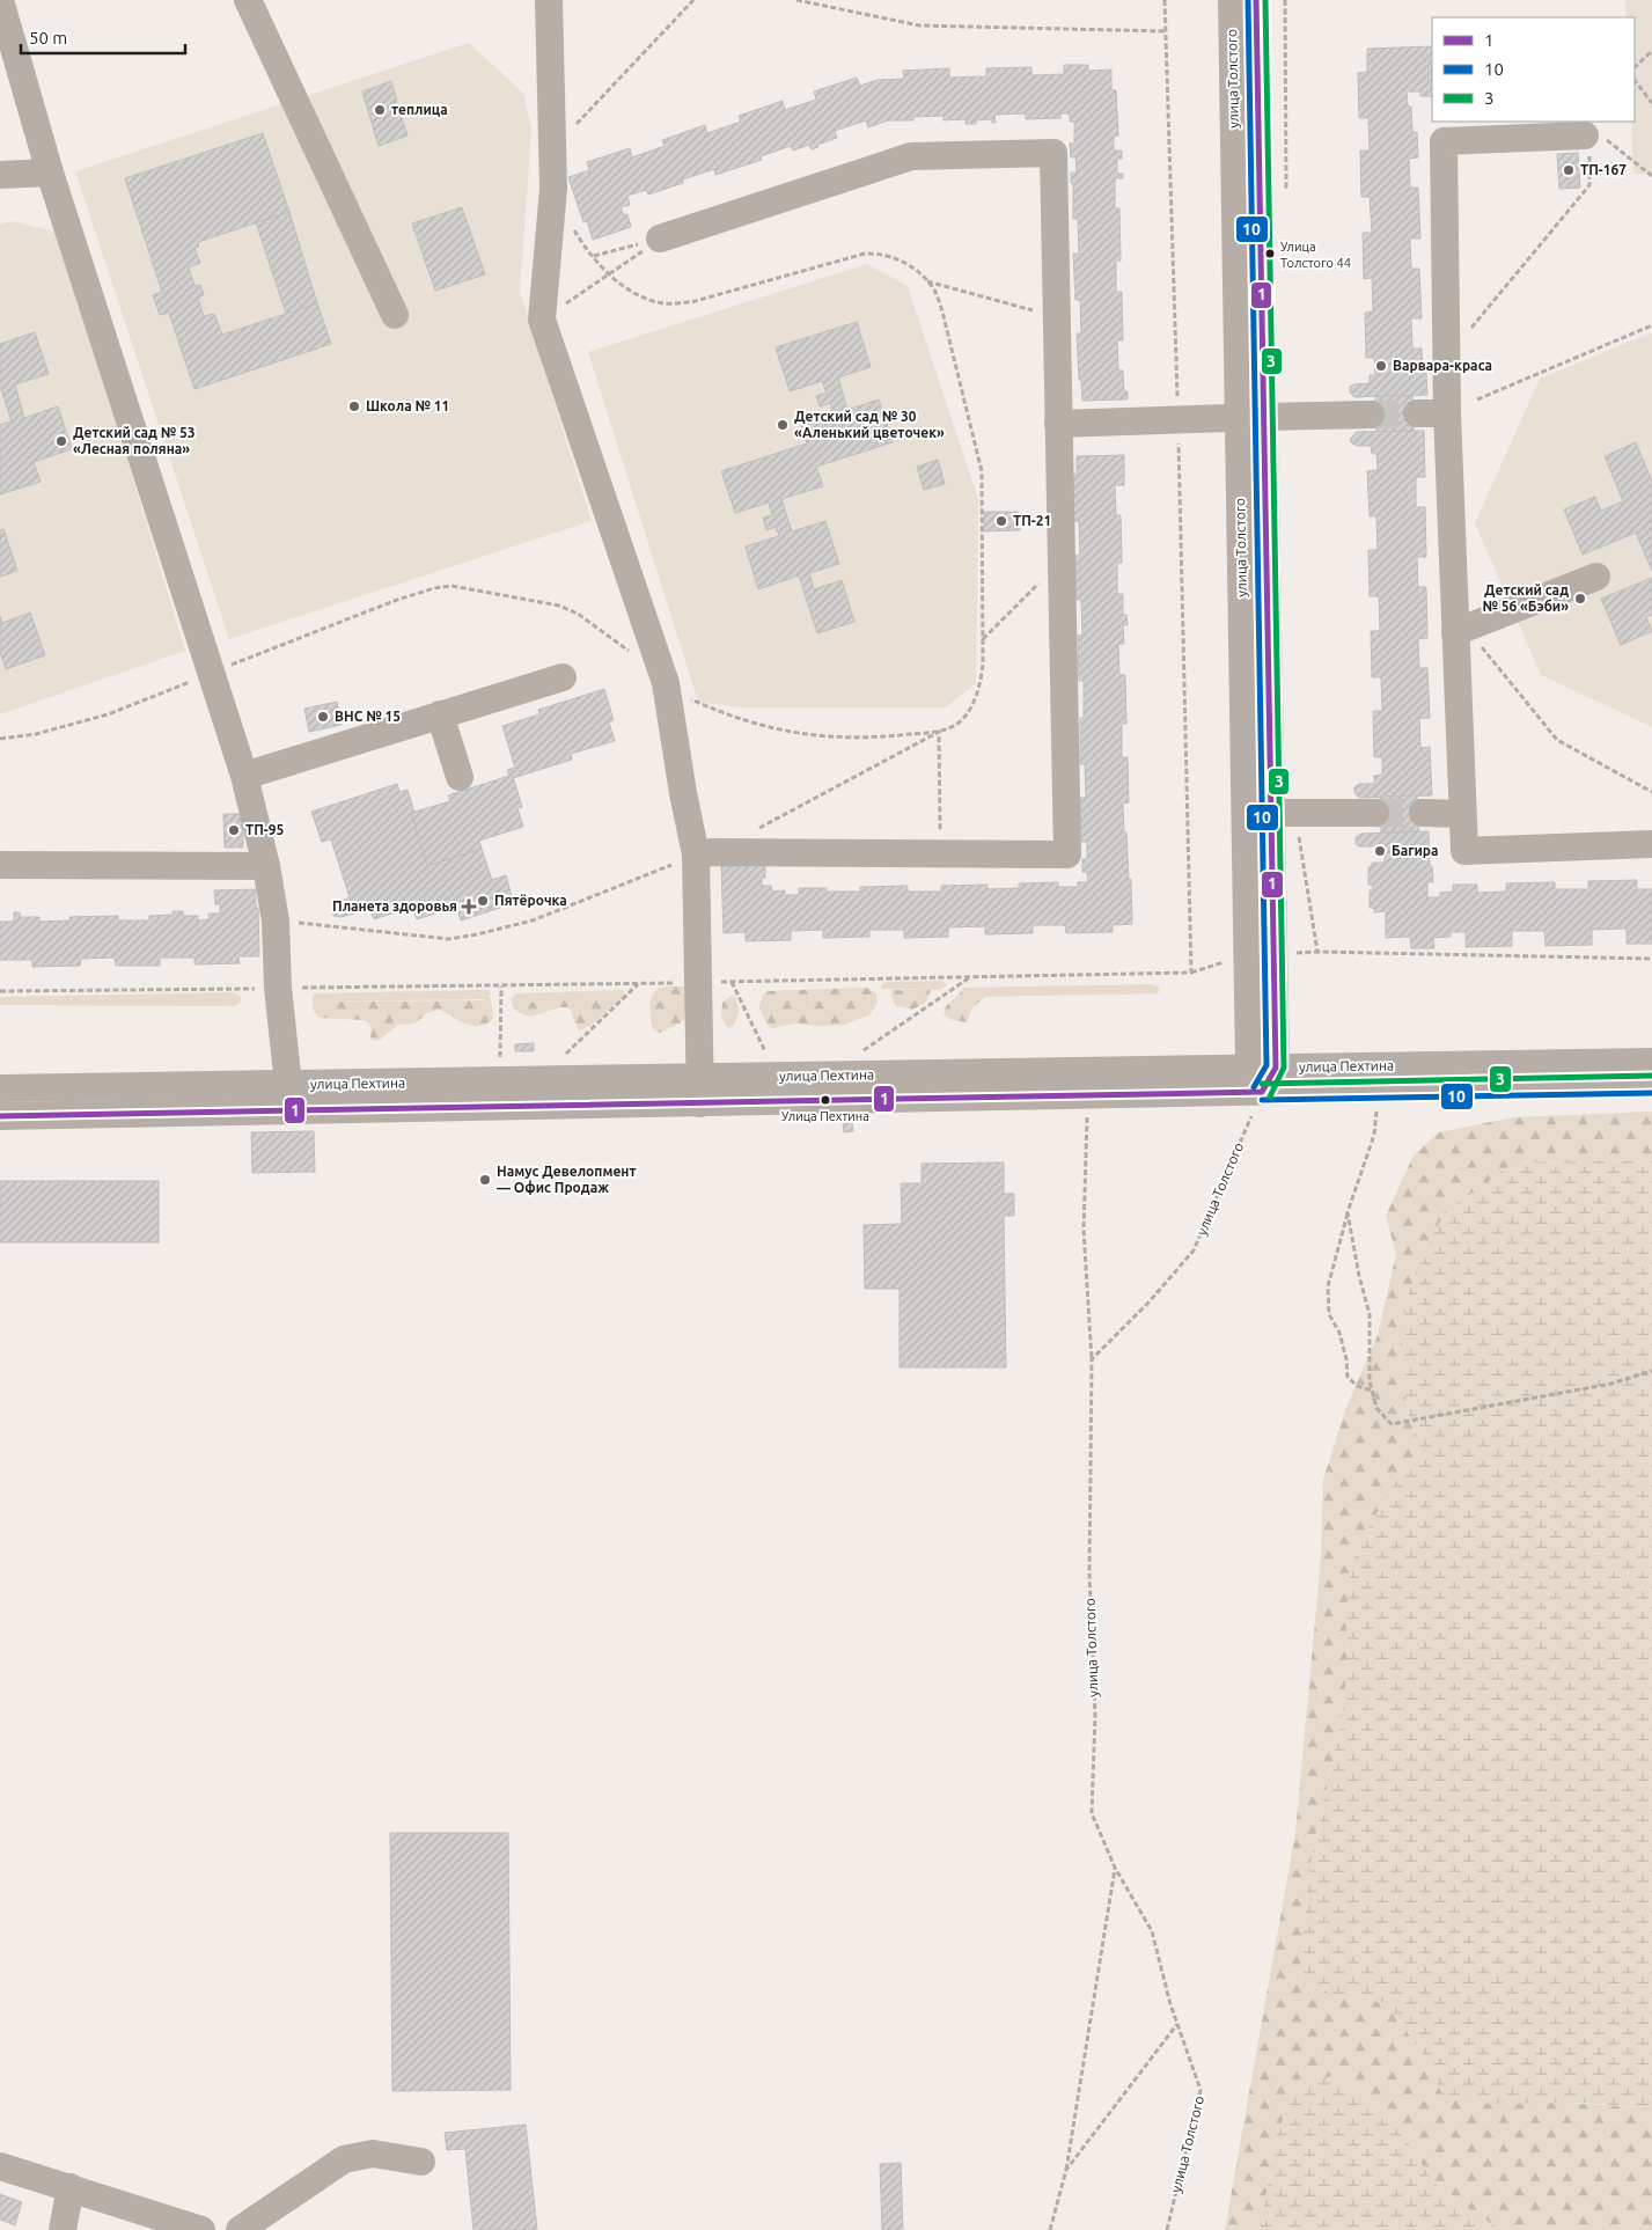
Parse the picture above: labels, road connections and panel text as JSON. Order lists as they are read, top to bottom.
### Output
{
  "streets": {
    "street": ["улица Толстого", "улица Пехтина"]
  },
  "crossings": [
    ["улица Толстого", "улица Пехтина"]
  ],
  "places": {
    "other": [
      "теплица",
      "ТП-167",
      "Улица Толстого 44",
      "Варвара-краса",
      "Школа № 11",
      "Детский сад № 30 «Аленький цветочек»",
      "Детский сад № 53 «Лесная поляна»",
      "ТП-21",
      "Детский сад № 56 «Бэби»",
      "ВНС № 15",
      "ТП-95",
      "Багира",
      "Пятёрочка",
      "Улица Пехтина",
      "Намус Девелопмент — Офис Продаж"
    ],
    "health": ["Планета здоровья"]
  },
  "lines": ["transit line 1", "transit line 10", "transit line 3"],
  "legend": ["1", "10", "3"],
  "scale_bar": "50 m"
}
